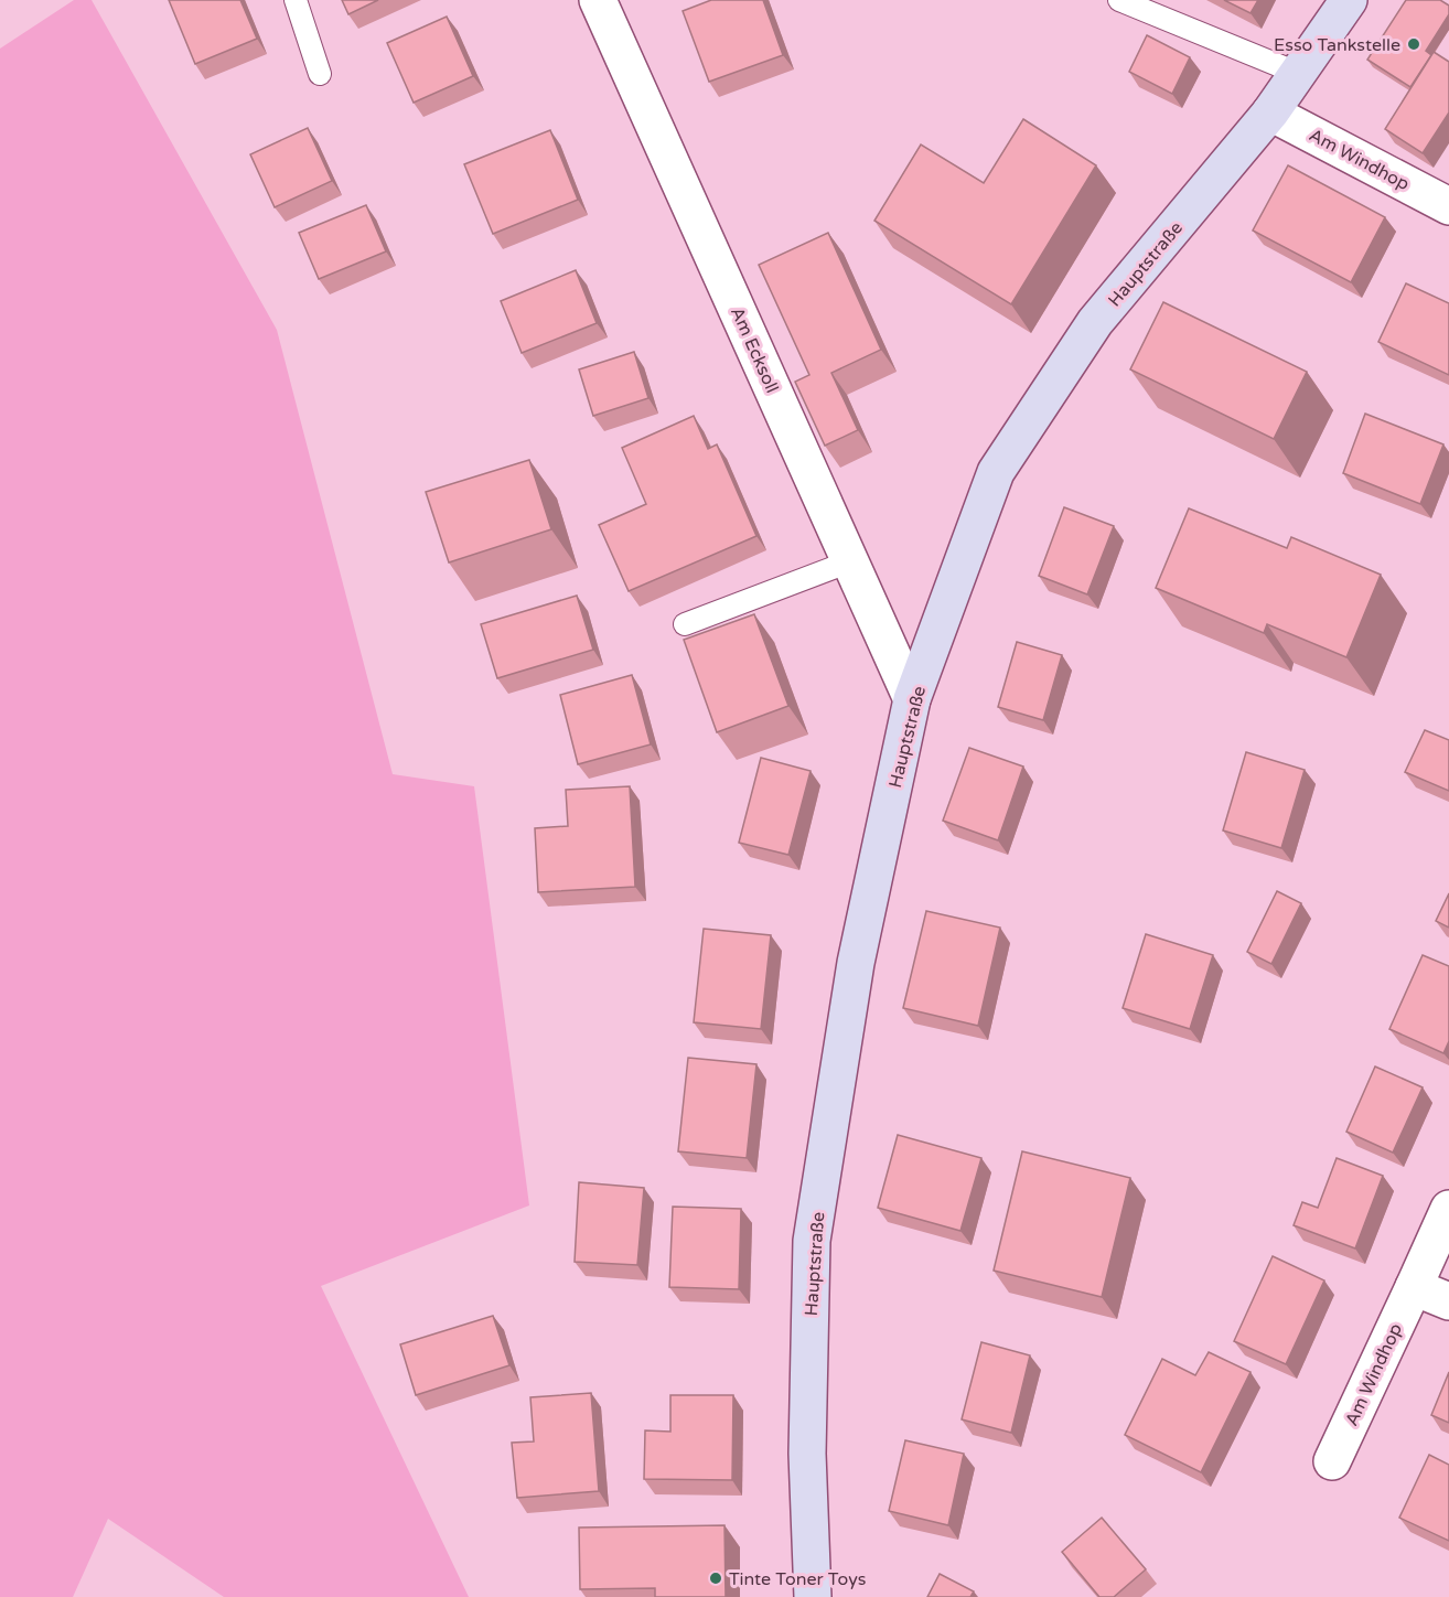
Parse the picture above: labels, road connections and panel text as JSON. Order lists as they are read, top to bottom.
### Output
{
  "streets": {
    "street": ["Am Windhop", "Hauptstraße", "Am Ecksoll"]
  },
  "crossings": [
    ["Am Windhop", "Hauptstraße"],
    ["Hauptstraße", "Am Ecksoll"]
  ],
  "places": ["Esso Tankstelle", "Tinte Toner Toys"]
}
